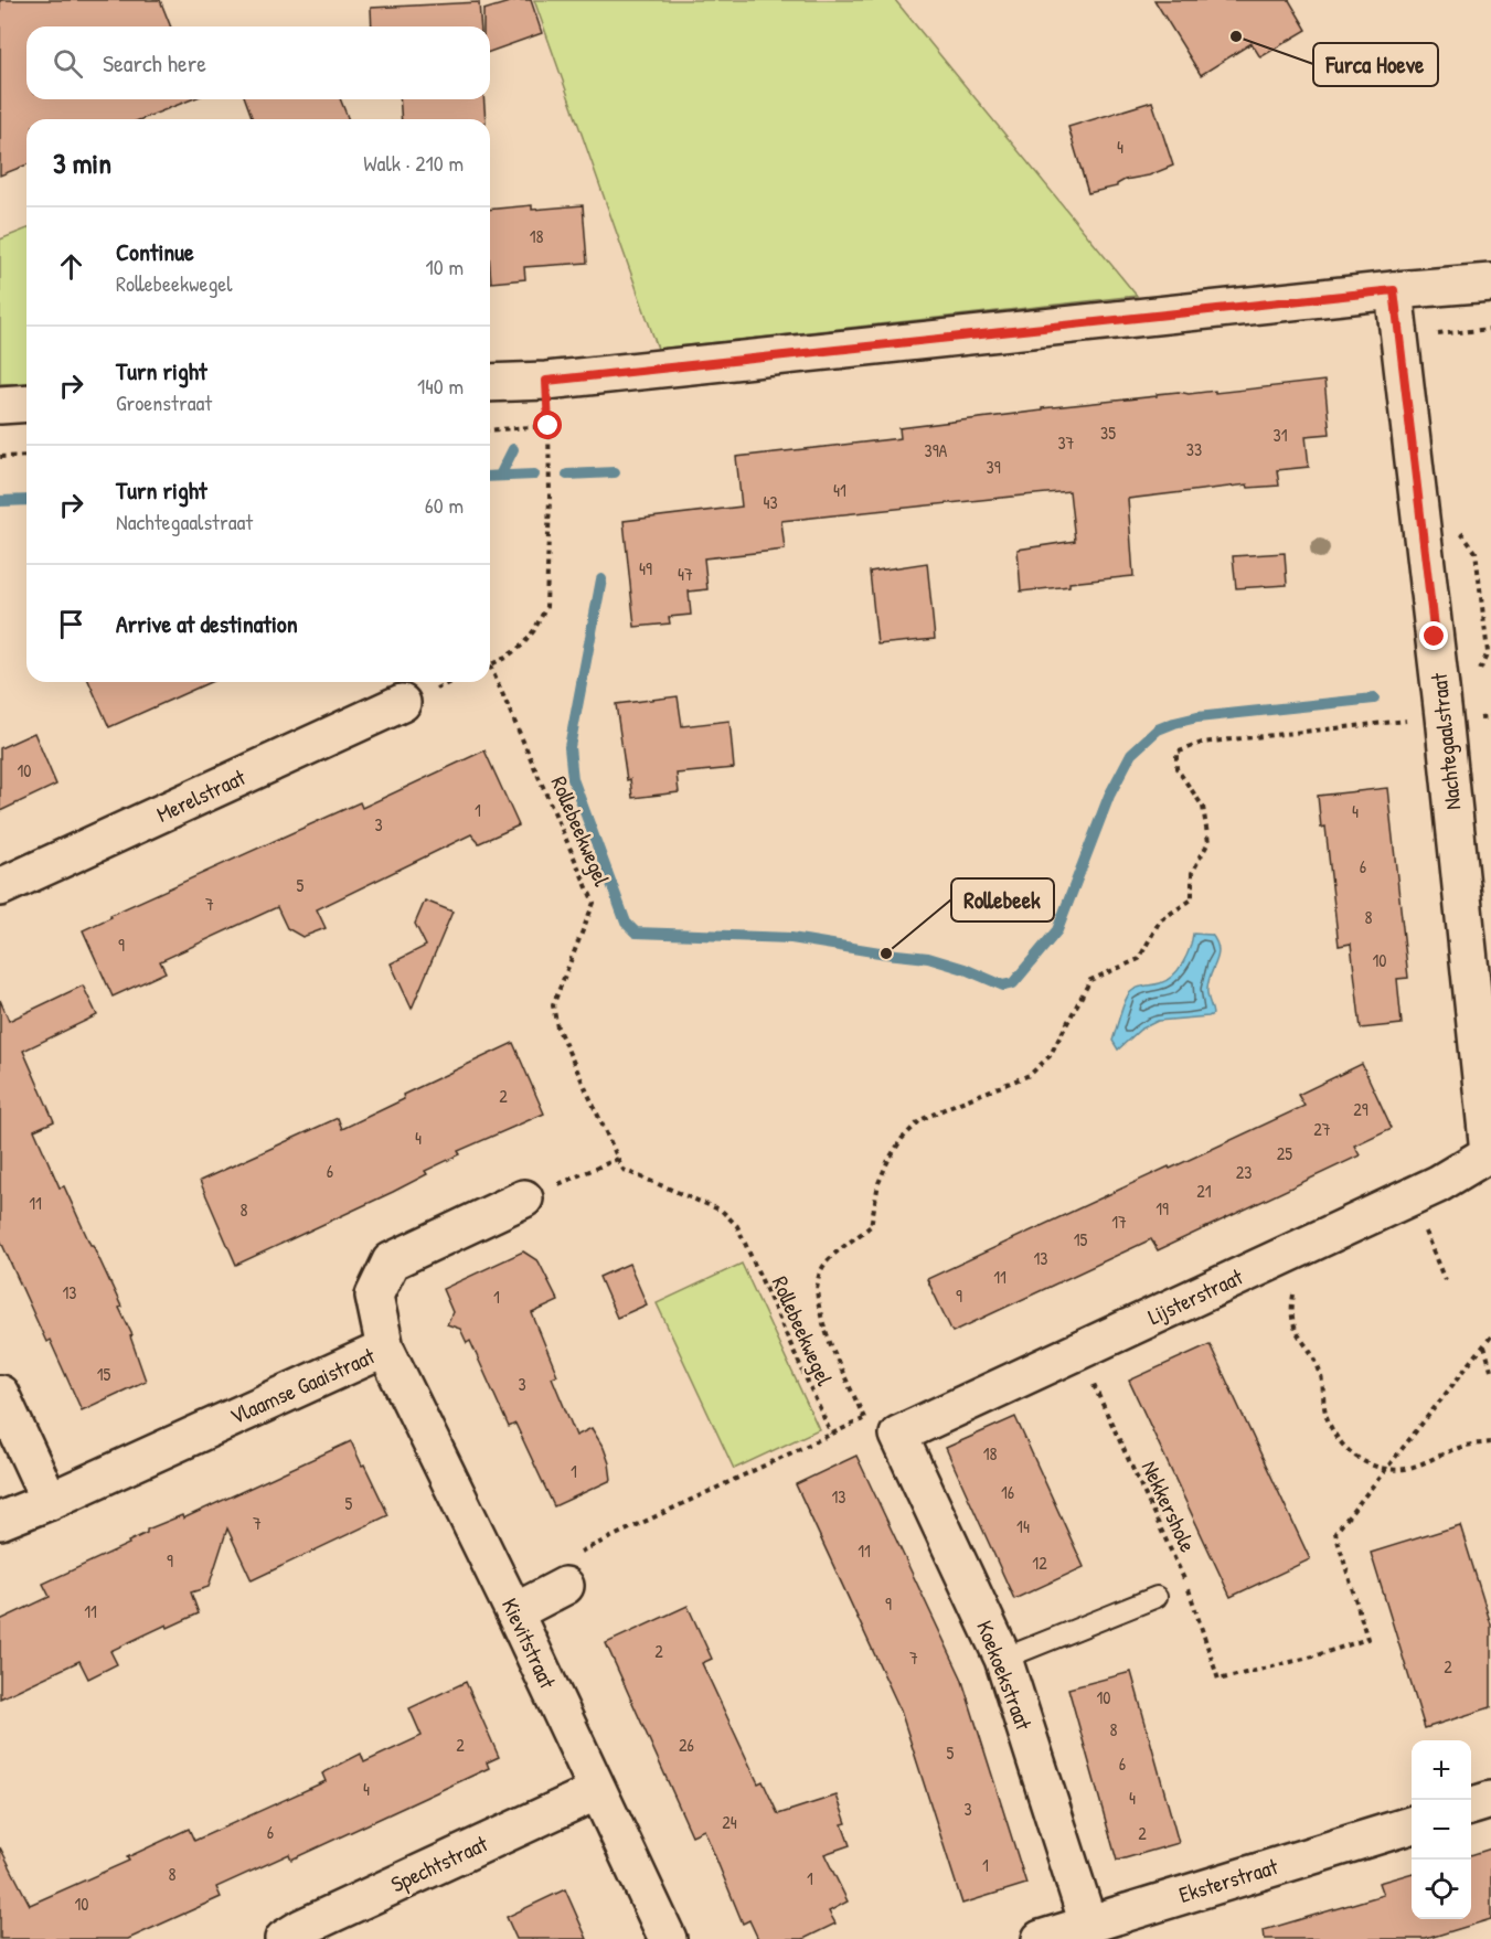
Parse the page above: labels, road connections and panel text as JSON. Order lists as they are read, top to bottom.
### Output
{
  "streets": {
    "street": [
      "Nachtegaalstraat",
      "Merelstraat",
      "Lijsterstraat",
      "Vlaamse Gaaistraat",
      "Kievitstraat",
      "Koekoekstraat",
      "Spechtstraat",
      "Eksterstraat"
    ],
    "path": ["Rollebeekwegel", "Nekkershole"]
  },
  "crossings": [
    ["Nachtegaalstraat", "Lijsterstraat"],
    ["Lijsterstraat", "Nekkershole"],
    ["Lijsterstraat", "Koekoekstraat"],
    ["Vlaamse Gaaistraat", "Kievitstraat"],
    ["Kievitstraat", "Spechtstraat"],
    ["Koekoekstraat", "Eksterstraat"]
  ],
  "places": ["Furca Hoeve", "Rollebeek"],
  "house_numbers": [
    "4",
    "18",
    "35",
    "31",
    "37",
    "33",
    "39A",
    "39",
    "41",
    "43",
    "49",
    "47",
    "10",
    "1",
    "4",
    "3",
    "6",
    "5",
    "7",
    "8",
    "9",
    "10",
    "2",
    "29",
    "27",
    "4",
    "25",
    "6",
    "23",
    "21",
    "11",
    "19",
    "8",
    "17",
    "15",
    "13",
    "11",
    "13",
    "9",
    "1",
    "15",
    "3",
    "18",
    "1",
    "16",
    "13",
    "5",
    "7",
    "14",
    "11",
    "9",
    "12",
    "9",
    "11",
    "2",
    "7",
    "2",
    "10",
    "8",
    "2",
    "26",
    "5",
    "6",
    "4",
    "4",
    "3",
    "24",
    "6",
    "2",
    "1",
    "8",
    "1",
    "10"
  ],
  "page": {
    "search": "Search here",
    "heading": ["3 min", "Walk · 210 m"],
    "list": [
      ["Continue", "Rollebeekwegel", "10 m"],
      ["Turn right", "Groenstraat", "140 m"],
      ["Turn right", "Nachtegaalstraat", "60 m"],
      "Arrive at destination"
    ],
    "map_buttons": ["+", "−"]
  }
}
